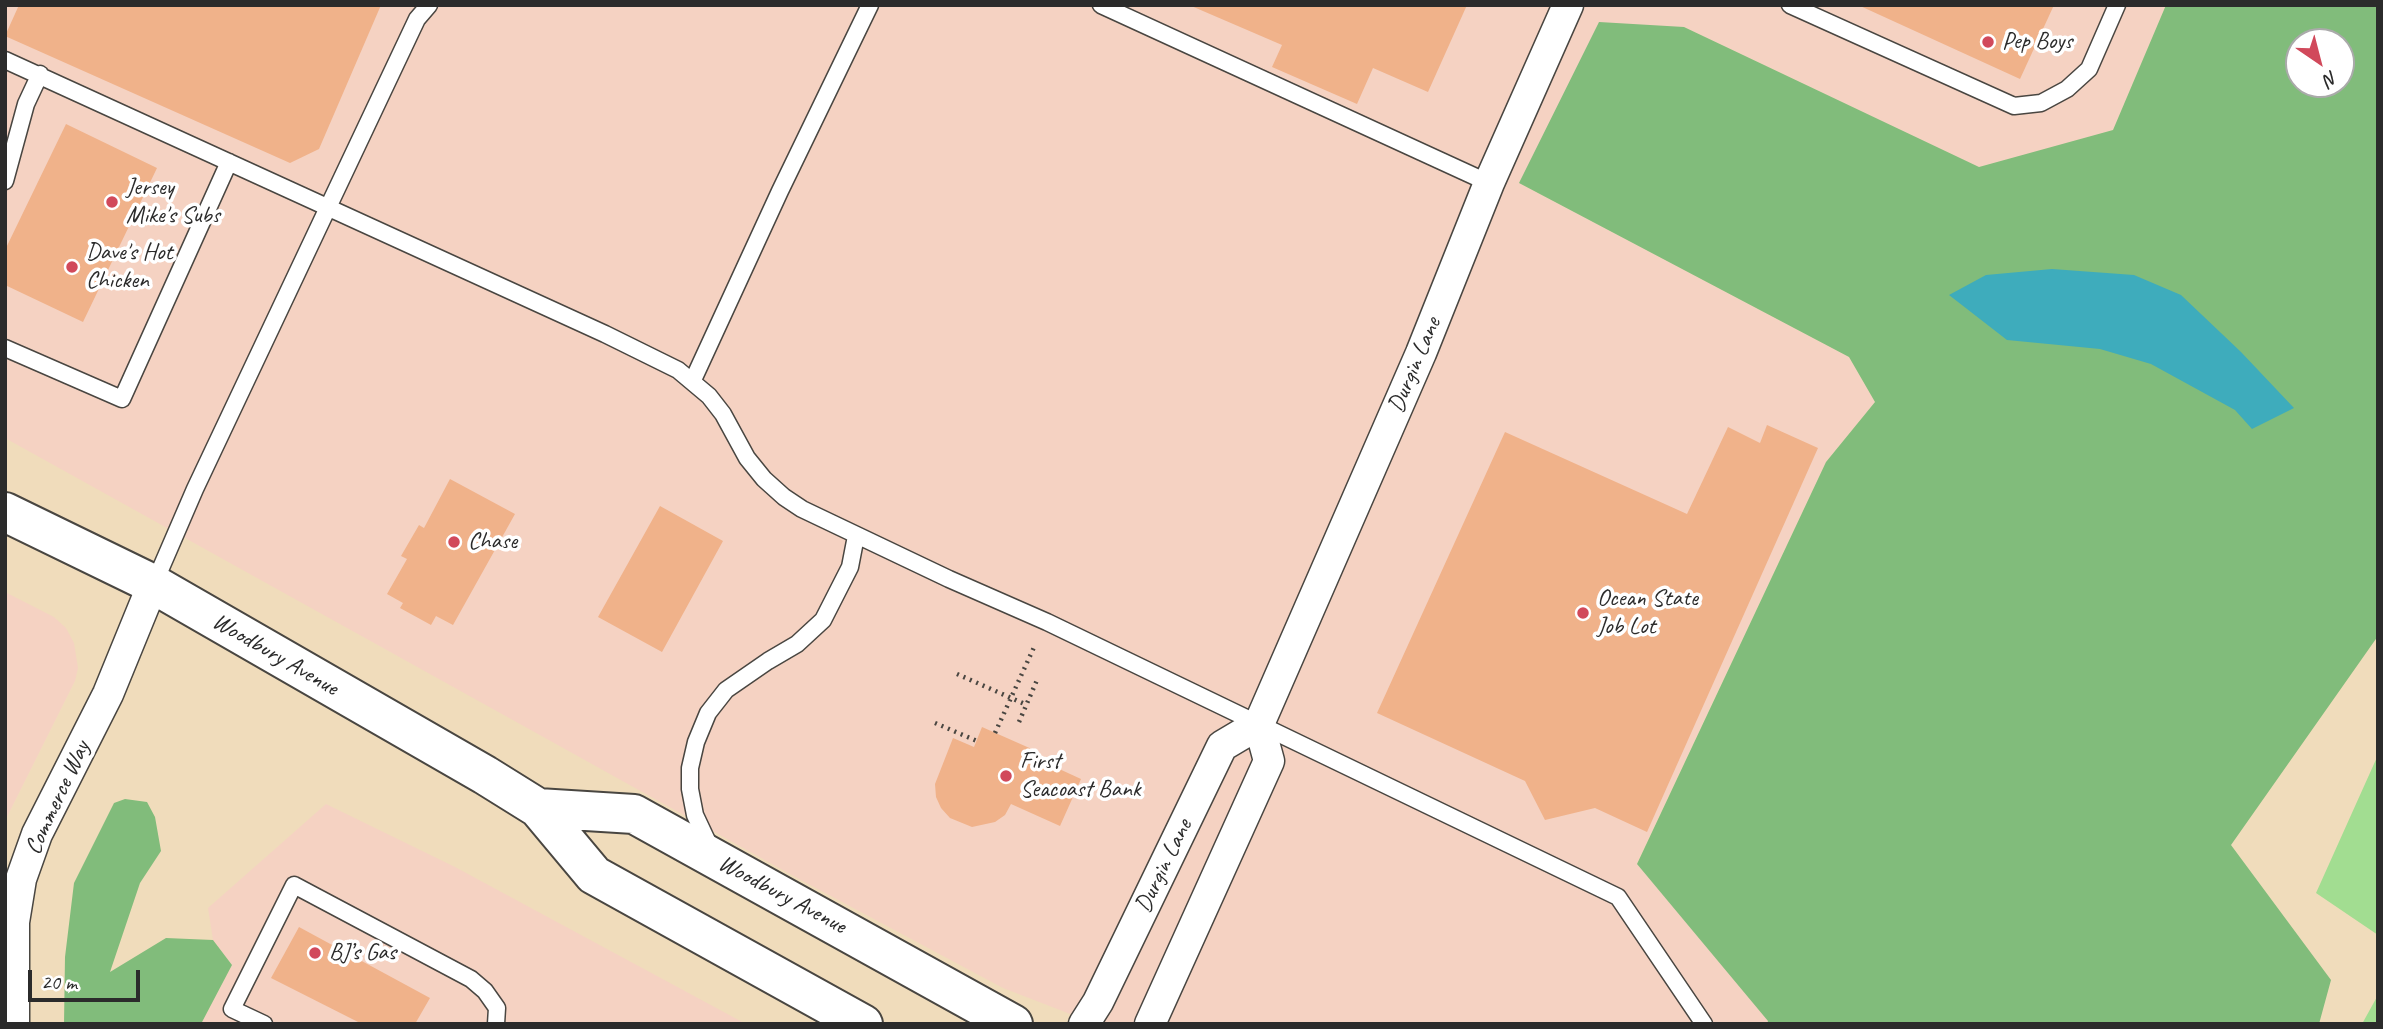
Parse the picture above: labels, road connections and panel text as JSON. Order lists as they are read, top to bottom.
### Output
{
  "streets": {
    "main road": ["Woodbury Avenue"],
    "street": ["Durgin Lane", "Commerce Way"]
  },
  "crossings": [
    ["Woodbury Avenue", "Commerce Way"]
  ],
  "places": [
    "Pep Boys",
    "Jersey Mike's Subs",
    "Dave's Hot Chicken",
    "Chase",
    "Ocean State Job Lot",
    "First Seacoast Bank",
    "BJ’s Gas"
  ],
  "scale_bar": "20 m",
  "north": "bottom right"
}
